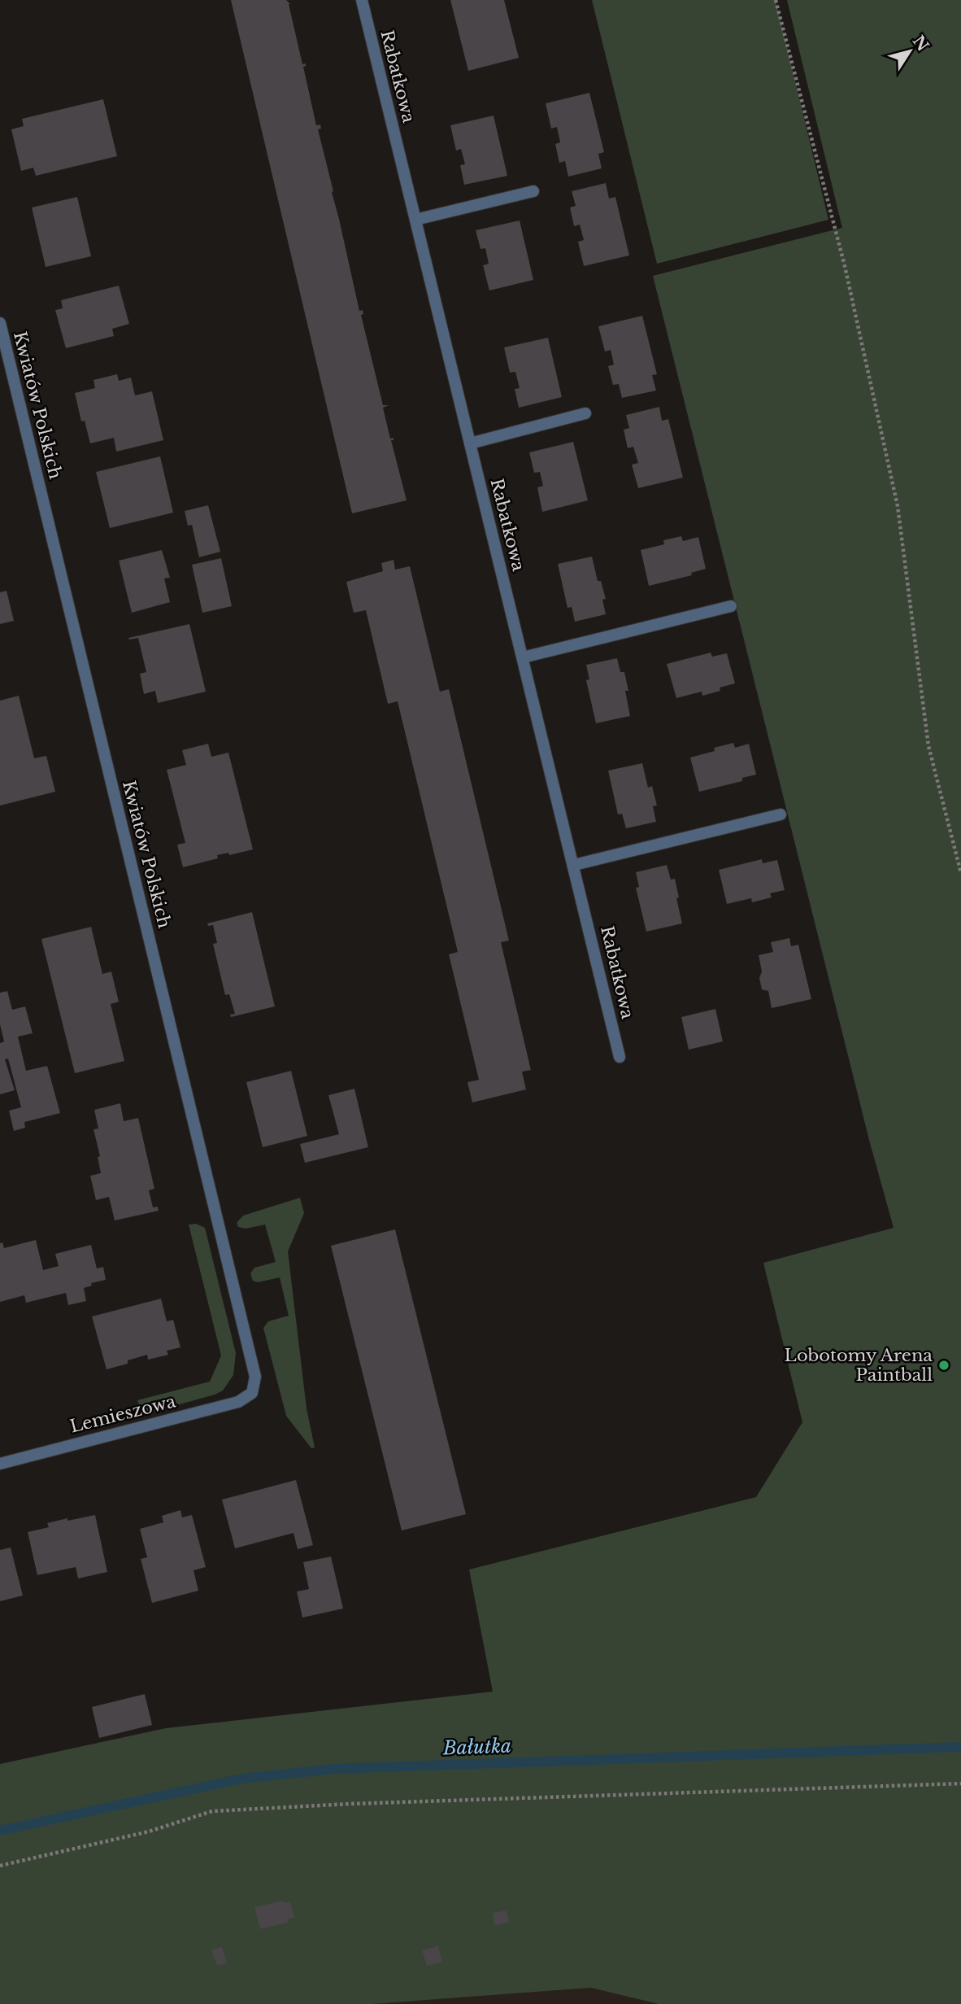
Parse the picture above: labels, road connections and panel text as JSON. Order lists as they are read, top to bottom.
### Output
{
  "streets": {
    "street": ["Rabatkowa", "Kwiatów Polskich", "Lemieszowa"]
  },
  "crossings": [
    ["Kwiatów Polskich", "Lemieszowa"]
  ],
  "water": ["Bałutka"],
  "places": ["Lobotomy Arena Paintball"],
  "north": "top right"
}
